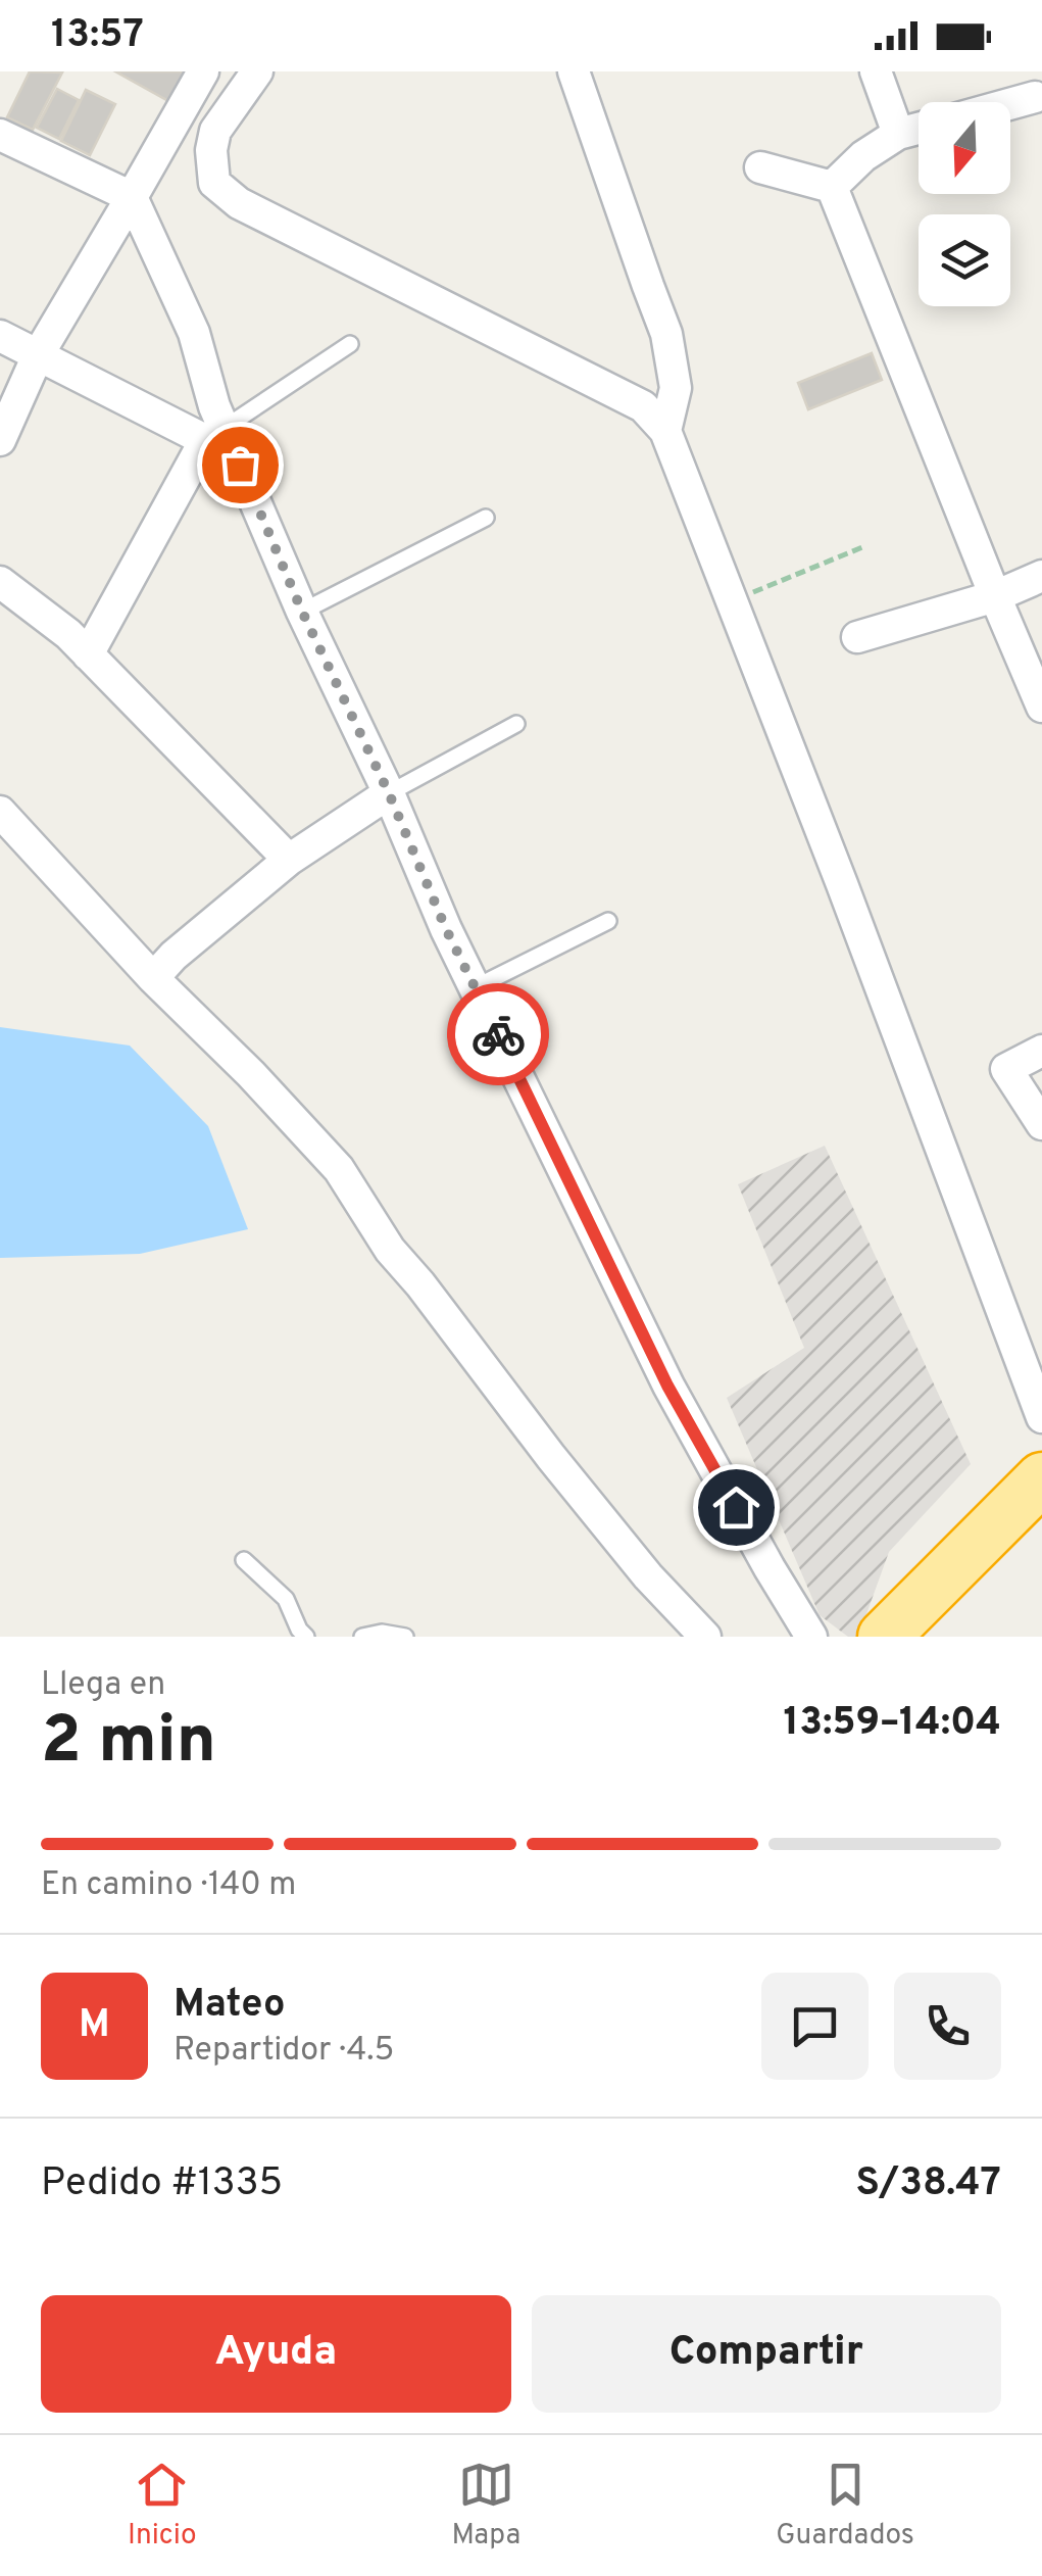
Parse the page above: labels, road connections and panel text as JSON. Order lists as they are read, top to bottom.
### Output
{
  "north": "bottom",
  "page": {
    "status": "13:57",
    "heading": ["2 min", "Llega en", "13:59–14:04"],
    "panel": [
      "Mateo",
      "Repartidor · 4.5",
      "Pedido #1335",
      "S/38.47"
    ],
    "bar": "En camino · 140 m",
    "round": "M",
    "buttons": ["Ayuda", "Compartir"],
    "tabs": ["Inicio", "Mapa", "Guardados"]
  }
}
